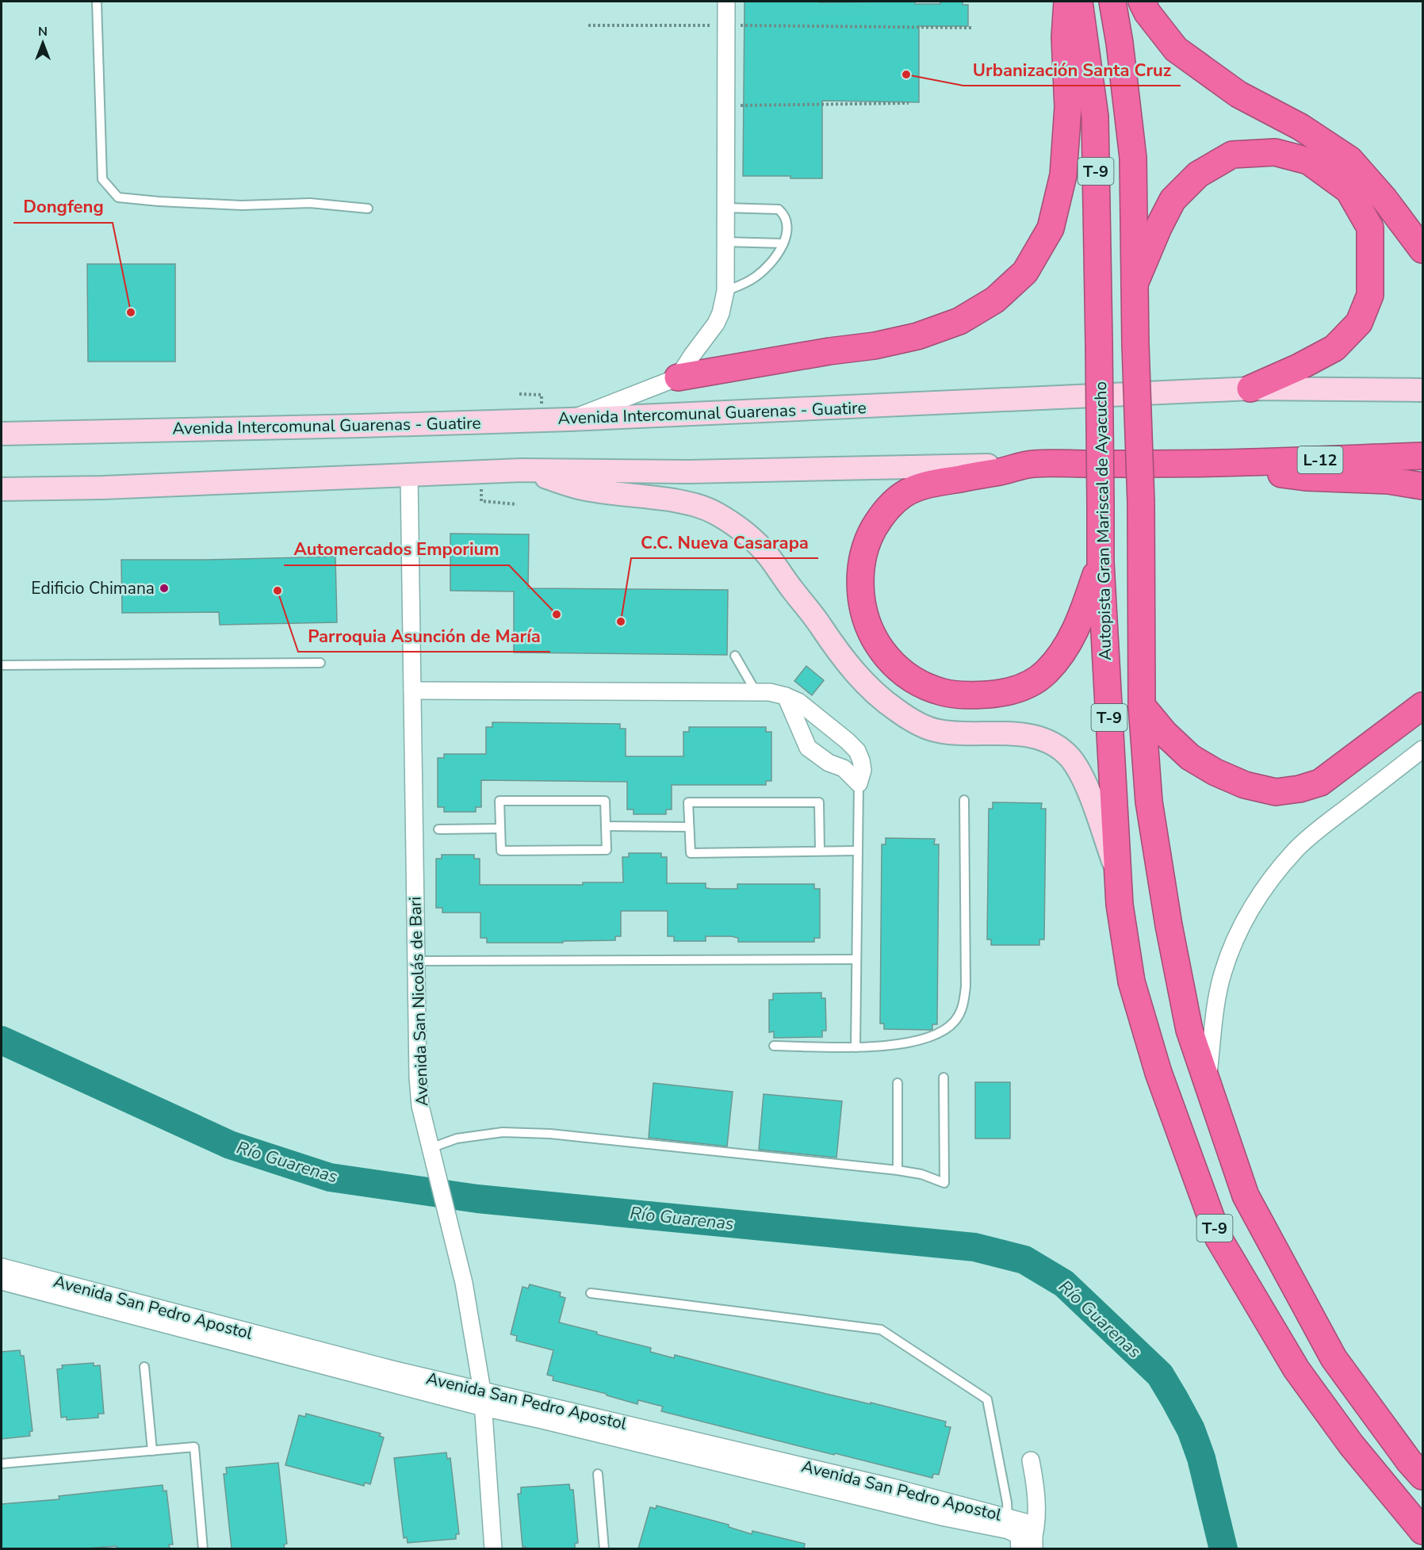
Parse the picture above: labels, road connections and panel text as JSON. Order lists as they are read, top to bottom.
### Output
{
  "streets": {
    "highway": ["T-9", "L-12", "Autopista Gran Mariscal de Ayacucho"],
    "main road": ["Avenida Intercomunal Guarenas - Guatire"],
    "street": ["Avenida San Nicolás de Bari", "Avenida San Pedro Apostol"]
  },
  "crossings": [
    ["Avenida San Nicolás de Bari", "Avenida San Pedro Apostol"]
  ],
  "water": ["Río Guarenas"],
  "places": [
    "Urbanización Santa Cruz",
    "Dongfeng",
    "Edificio Chimana",
    "Parroquia Asunción de María",
    "Automercados Emporium",
    "C.C. Nueva Casarapa"
  ],
  "north": "top"
}
